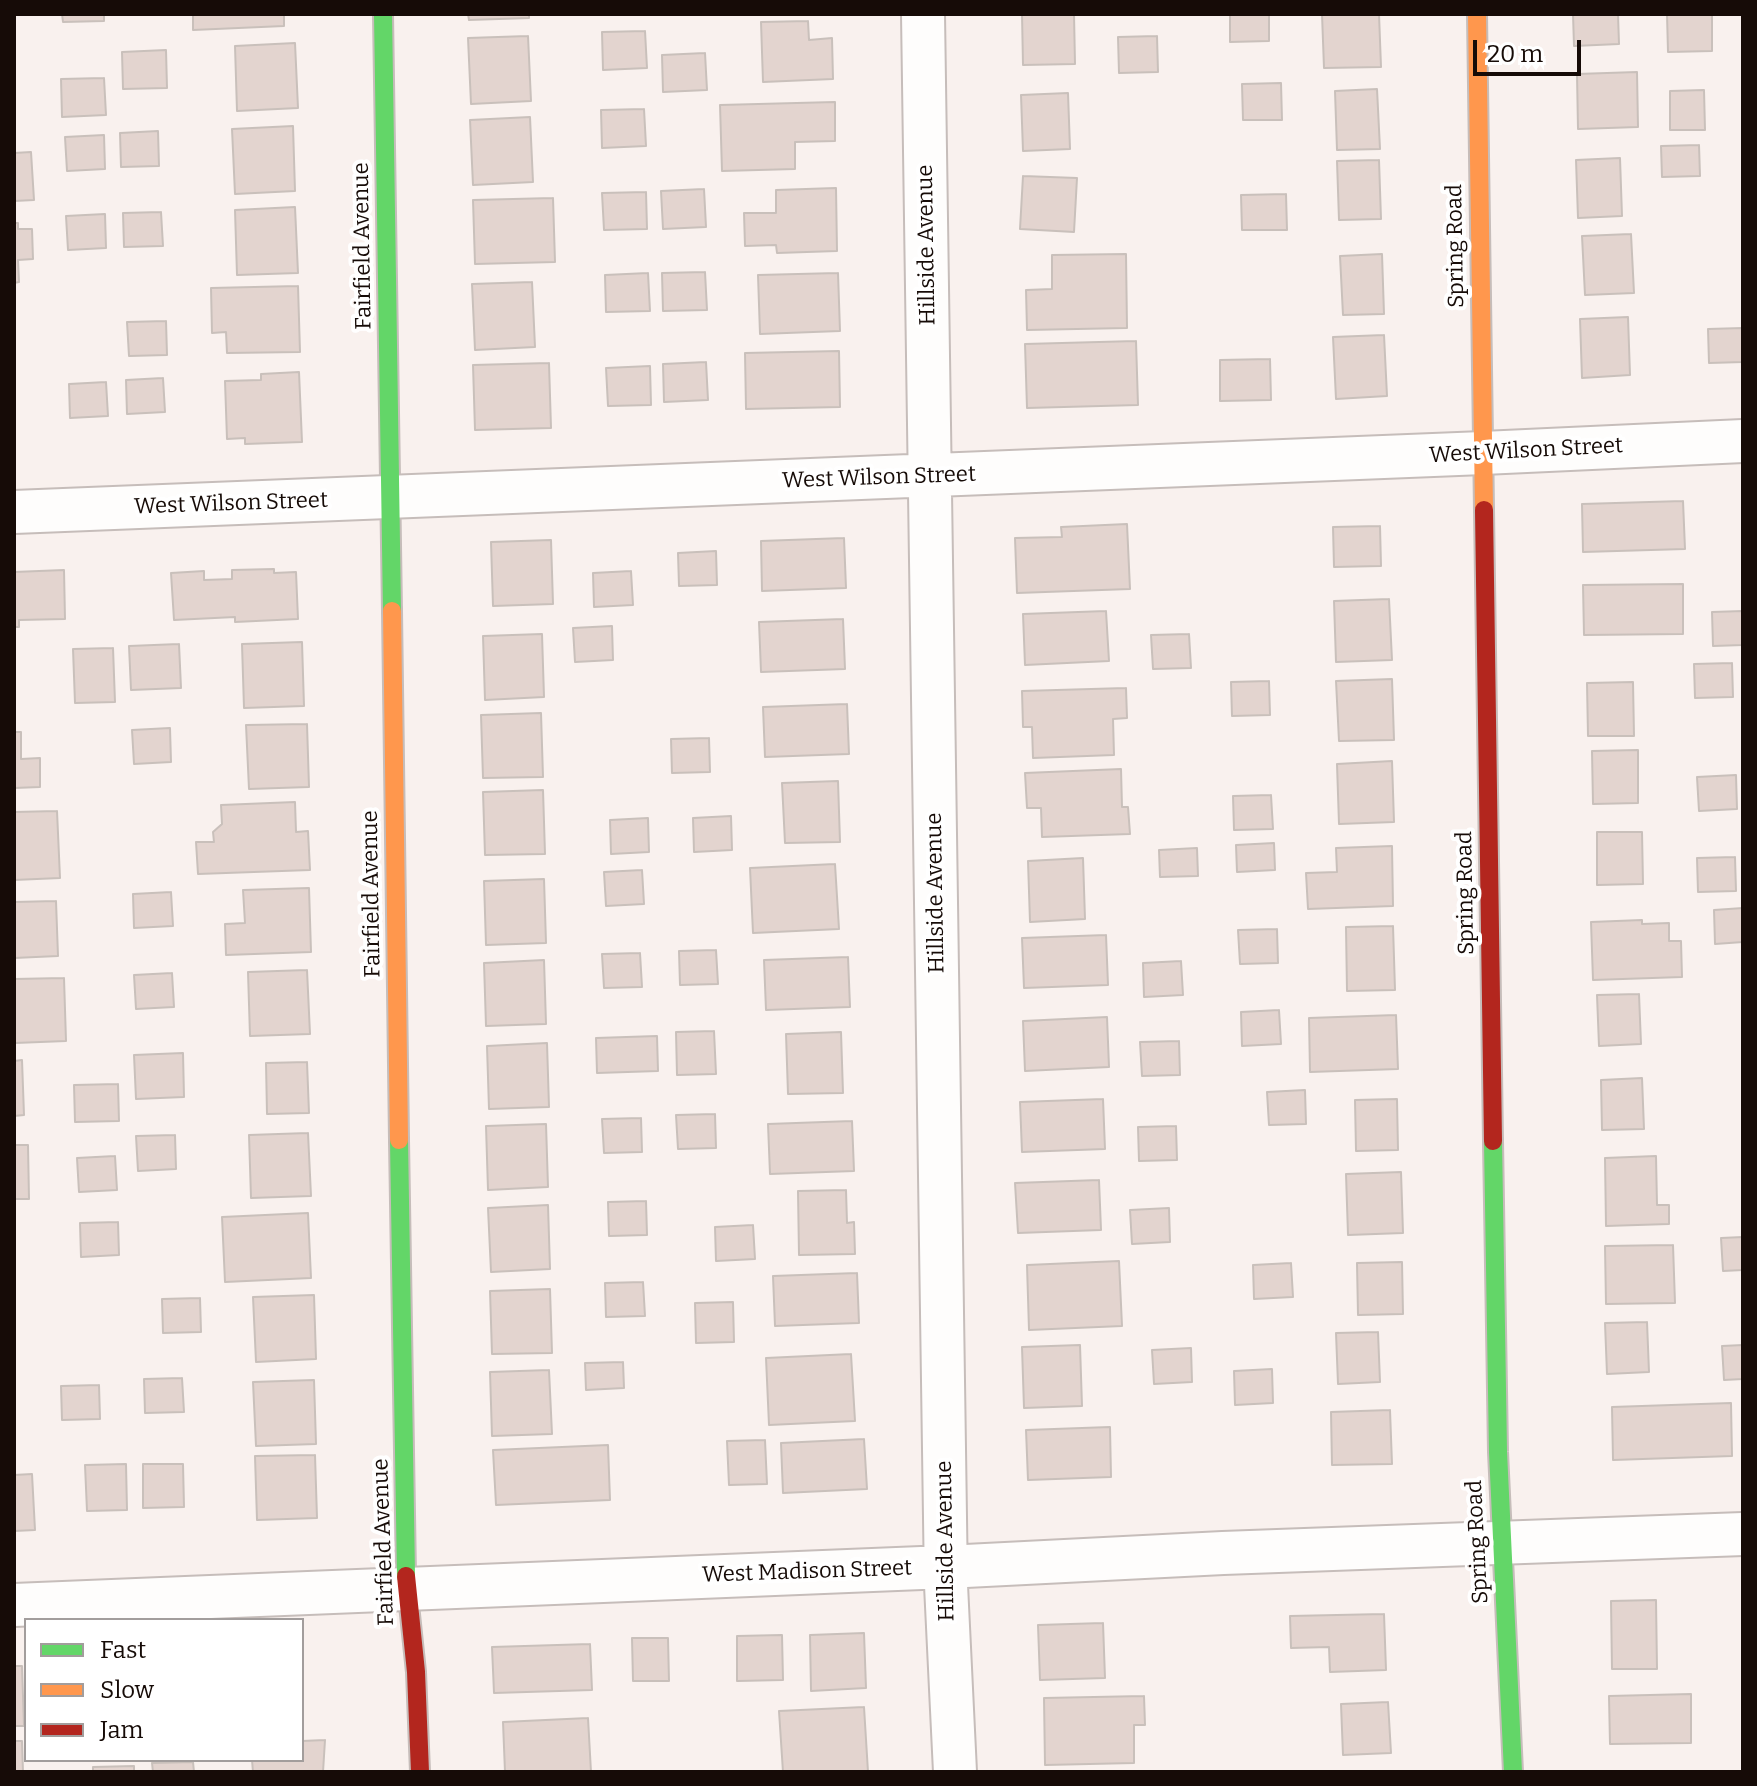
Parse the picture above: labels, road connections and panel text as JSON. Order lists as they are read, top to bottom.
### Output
{
  "streets": {
    "street": [
      "Hillside Avenue",
      "Fairfield Avenue",
      "Spring Road",
      "West Wilson Street",
      "West Madison Street"
    ]
  },
  "crossings": [
    ["Hillside Avenue", "West Wilson Street"],
    ["Hillside Avenue", "West Madison Street"],
    ["Fairfield Avenue", "West Wilson Street"],
    ["Fairfield Avenue", "West Madison Street"],
    ["Spring Road", "West Wilson Street"],
    ["Spring Road", "West Madison Street"]
  ],
  "legend": ["Fast", "Slow", "Jam"],
  "scale_bar": "20 m"
}
